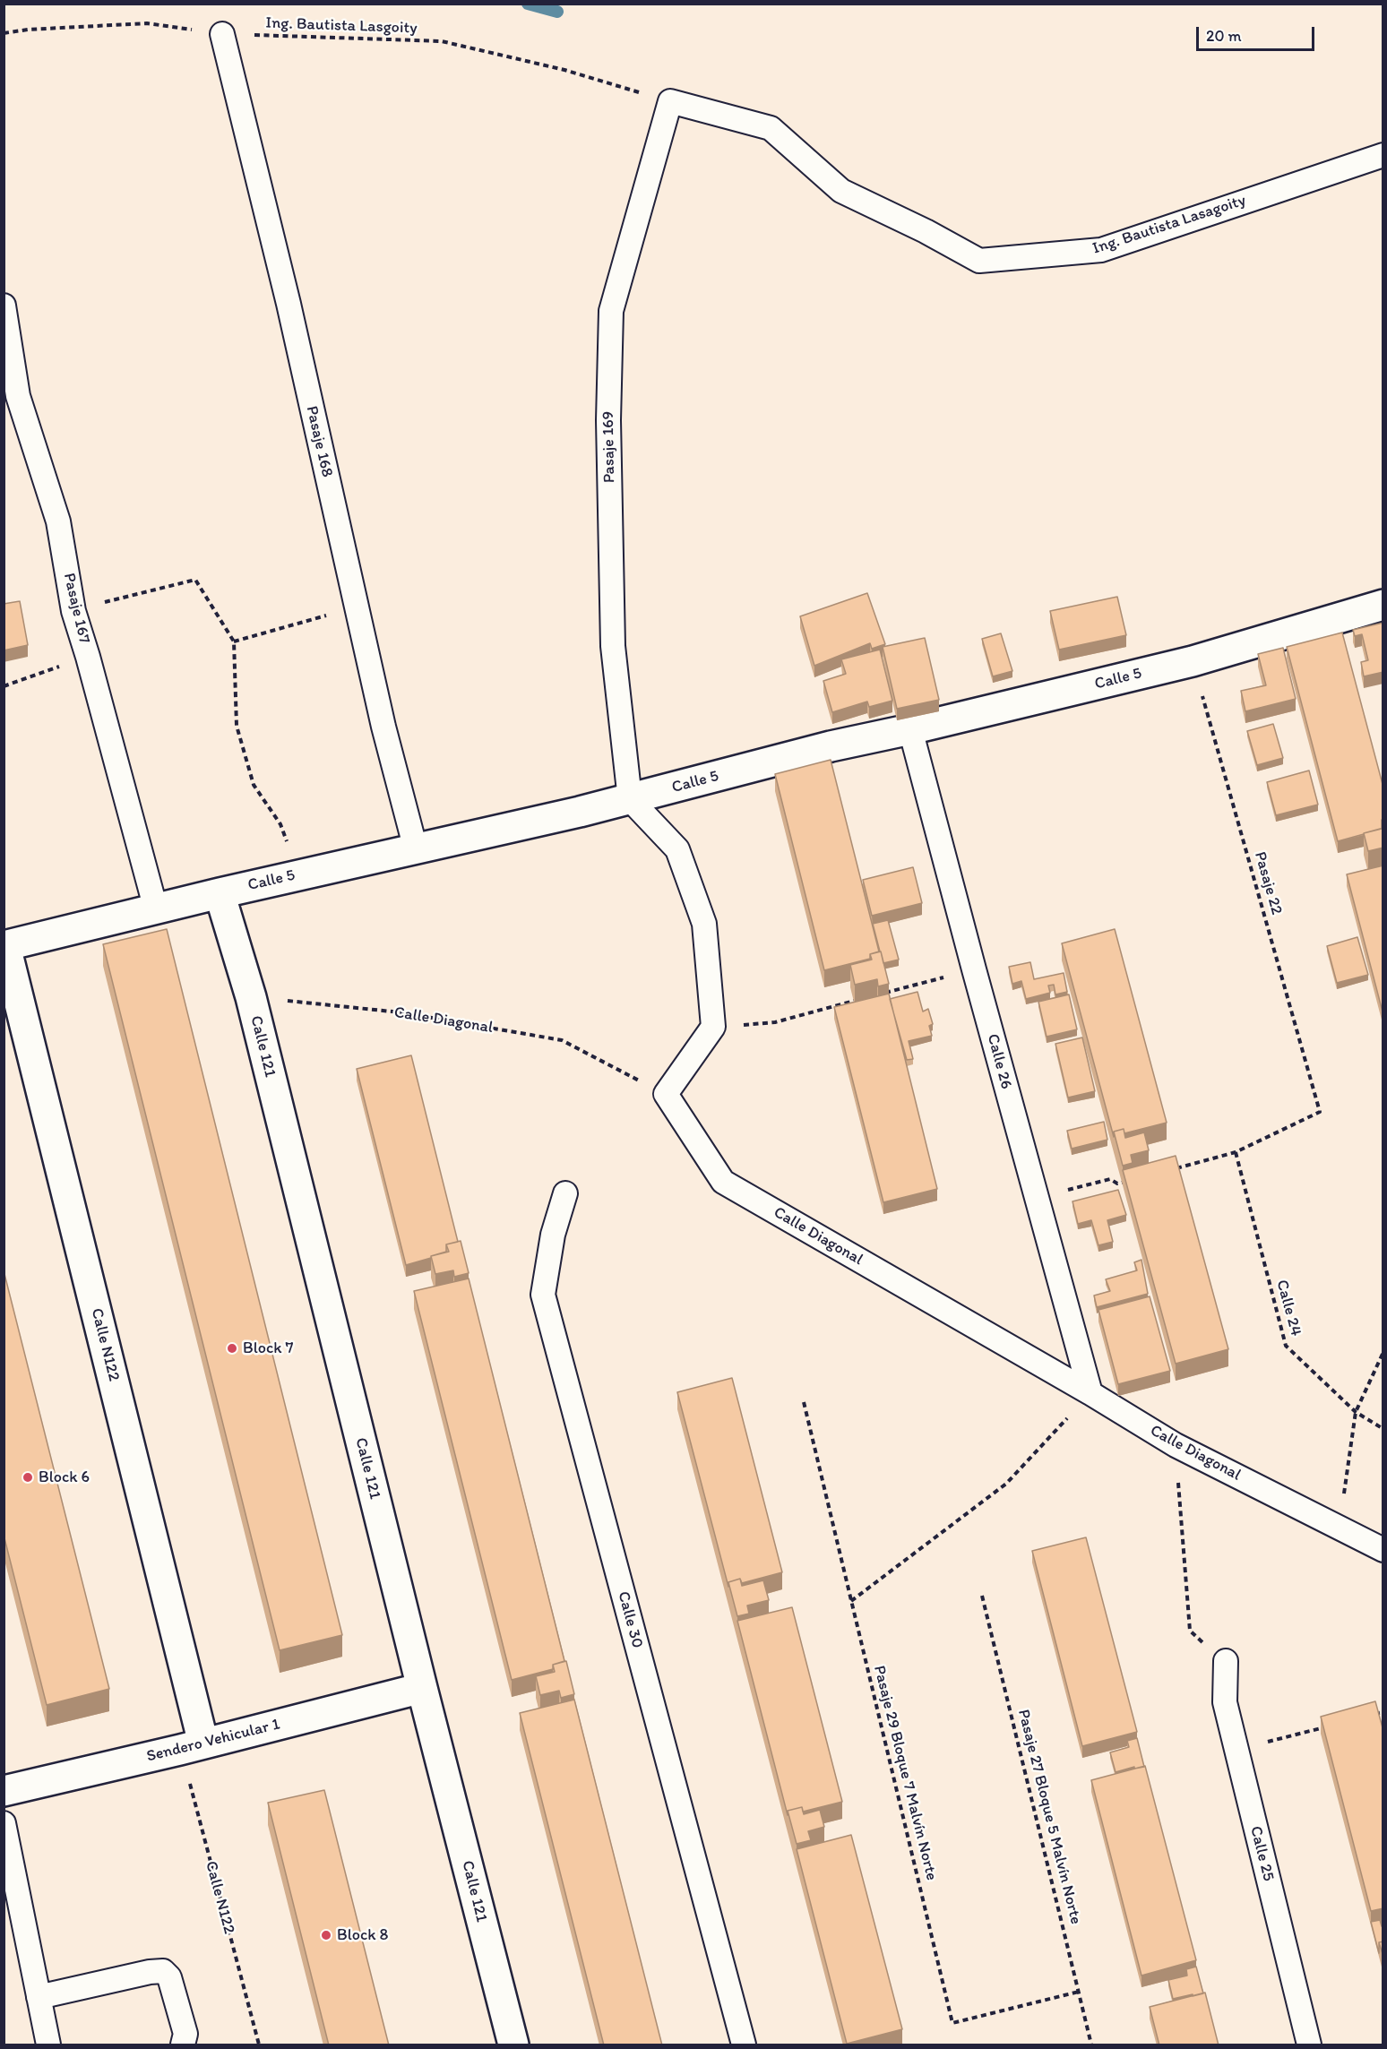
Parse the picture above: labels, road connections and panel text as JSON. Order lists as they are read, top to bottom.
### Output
{
  "streets": {
    "street": [
      "Calle 5",
      "Calle 121",
      "Calle N122",
      "Sendero Vehicular 1"
    ],
    "lane": [
      "Ing. Bautista Lasagoity",
      "Pasaje 168",
      "Pasaje 169",
      "Pasaje 167",
      "Calle Diagonal",
      "Calle 26",
      "Calle 30",
      "Calle 25"
    ],
    "path": [
      "Ing. Bautista Lasgoity",
      "Pasaje 22",
      "Calle 24",
      "Pasaje 29 Bloque 7 Malvín Norte",
      "Pasaje 27 Bloque 5 Malvín Norte"
    ]
  },
  "crossings": [
    ["Ing. Bautista Lasgoity", "Ing. Bautista Lasagoity"],
    ["Ing. Bautista Lasgoity", "Pasaje 168"],
    ["Ing. Bautista Lasgoity", "Pasaje 169"],
    ["Ing. Bautista Lasagoity", "Pasaje 169"],
    ["Pasaje 168", "Calle 5"],
    ["Pasaje 169", "Calle 5"],
    ["Pasaje 167", "Calle 5"],
    ["Calle 5", "Pasaje 22"],
    ["Calle 5", "Calle 121"],
    ["Calle 5", "Calle 26"],
    ["Calle 5", "Calle N122"],
    ["Pasaje 22", "Calle 24"],
    ["Calle Diagonal", "Calle 121"],
    ["Calle Diagonal", "Calle 26"],
    ["Calle 121", "Sendero Vehicular 1"],
    ["Calle N122", "Sendero Vehicular 1"],
    ["Pasaje 29 Bloque 7 Malvín Norte", "Pasaje 27 Bloque 5 Malvín Norte"]
  ],
  "places": ["Block 7", "Block 6", "Block 8"],
  "scale_bar": "20 m"
}
